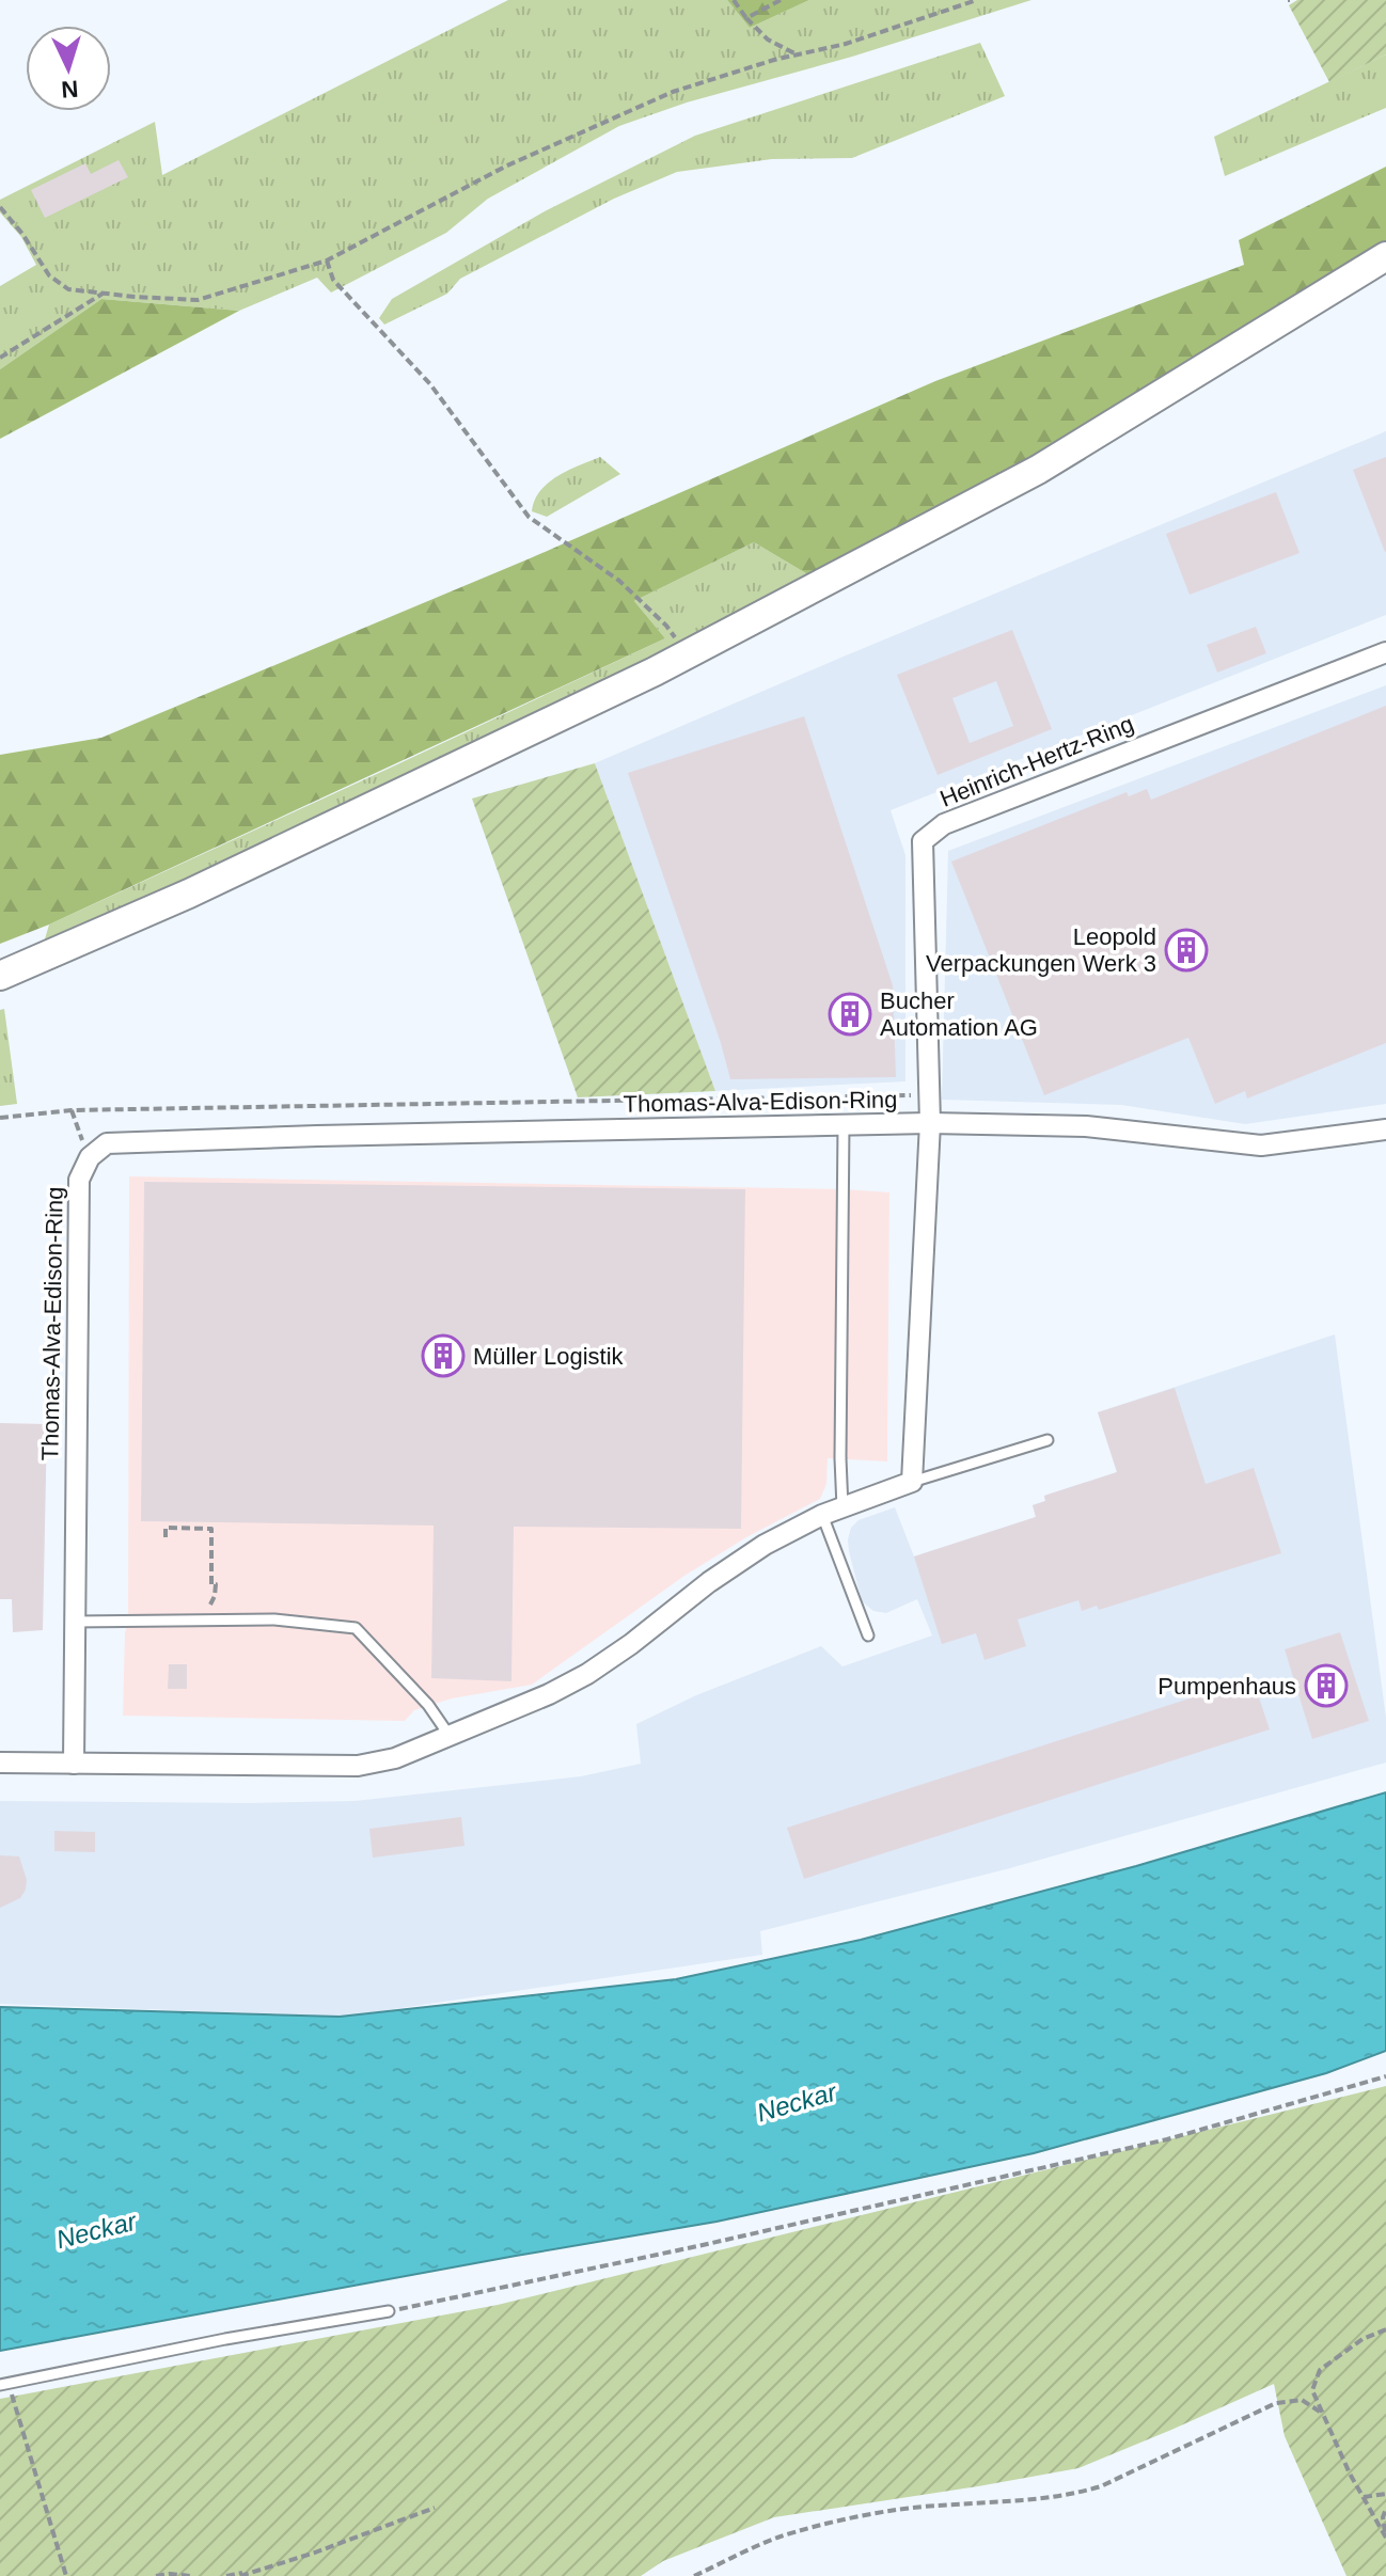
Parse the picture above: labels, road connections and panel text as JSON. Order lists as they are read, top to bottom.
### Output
{
  "streets": {
    "street": ["Heinrich-Hertz-Ring", "Thomas-Alva-Edison-Ring"]
  },
  "crossings": [
    ["Heinrich-Hertz-Ring", "Thomas-Alva-Edison-Ring"]
  ],
  "water": ["Neckar"],
  "places": {
    "building": [
      "Leopold Verpackungen Werk 3",
      "Bucher Automation AG",
      "Müller Logistik",
      "Pumpenhaus"
    ]
  },
  "north": "bottom"
}
